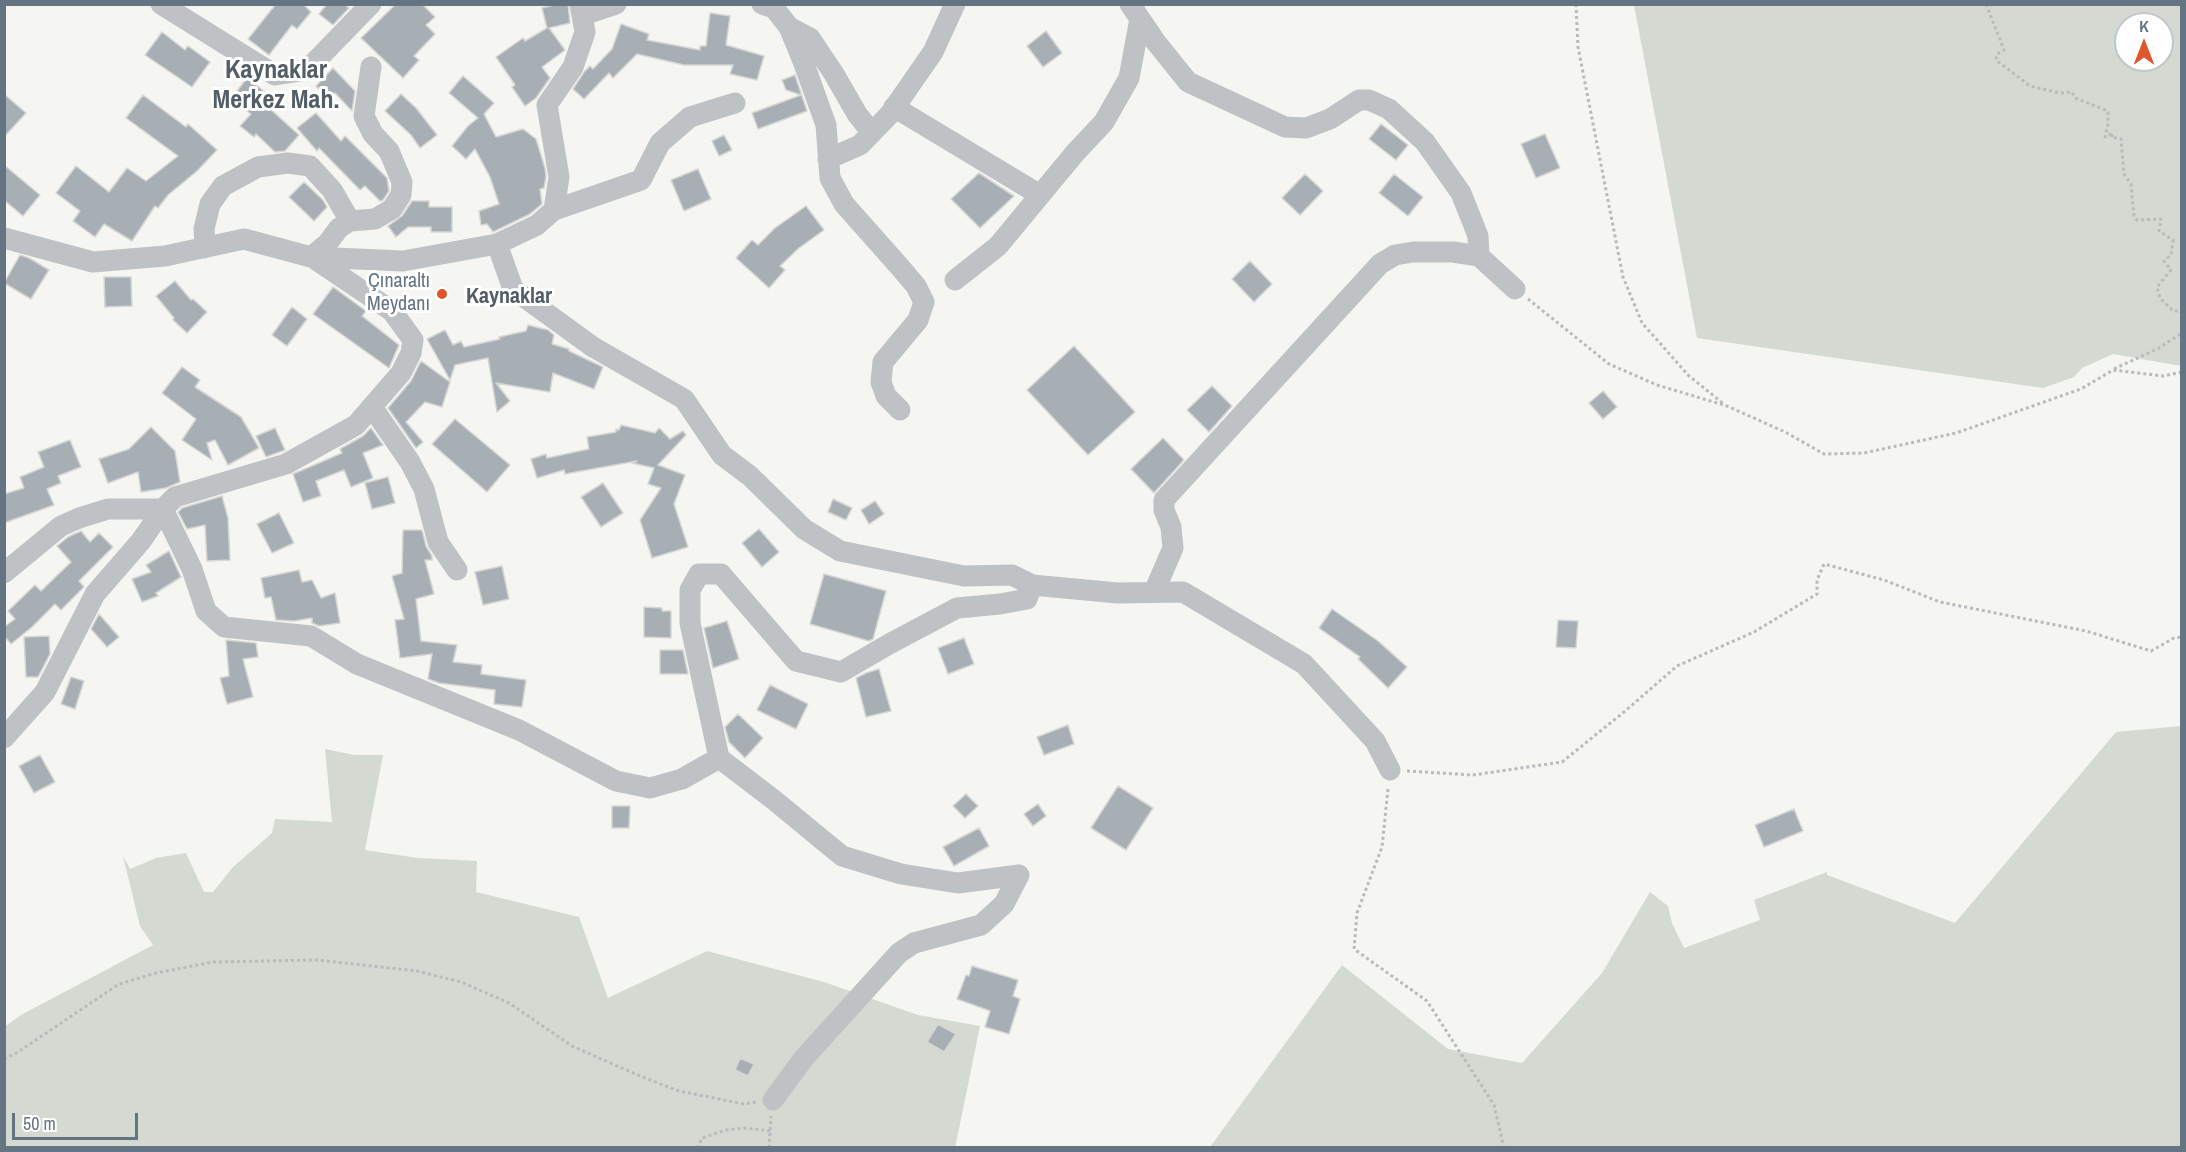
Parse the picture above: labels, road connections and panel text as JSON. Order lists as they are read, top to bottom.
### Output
{
  "districts": ["Kaynaklar Merkez Mah.", "Kaynaklar"],
  "places": ["Çınaraltı Meydanı"],
  "scale_bar": "50 m",
  "north": "top"
}
